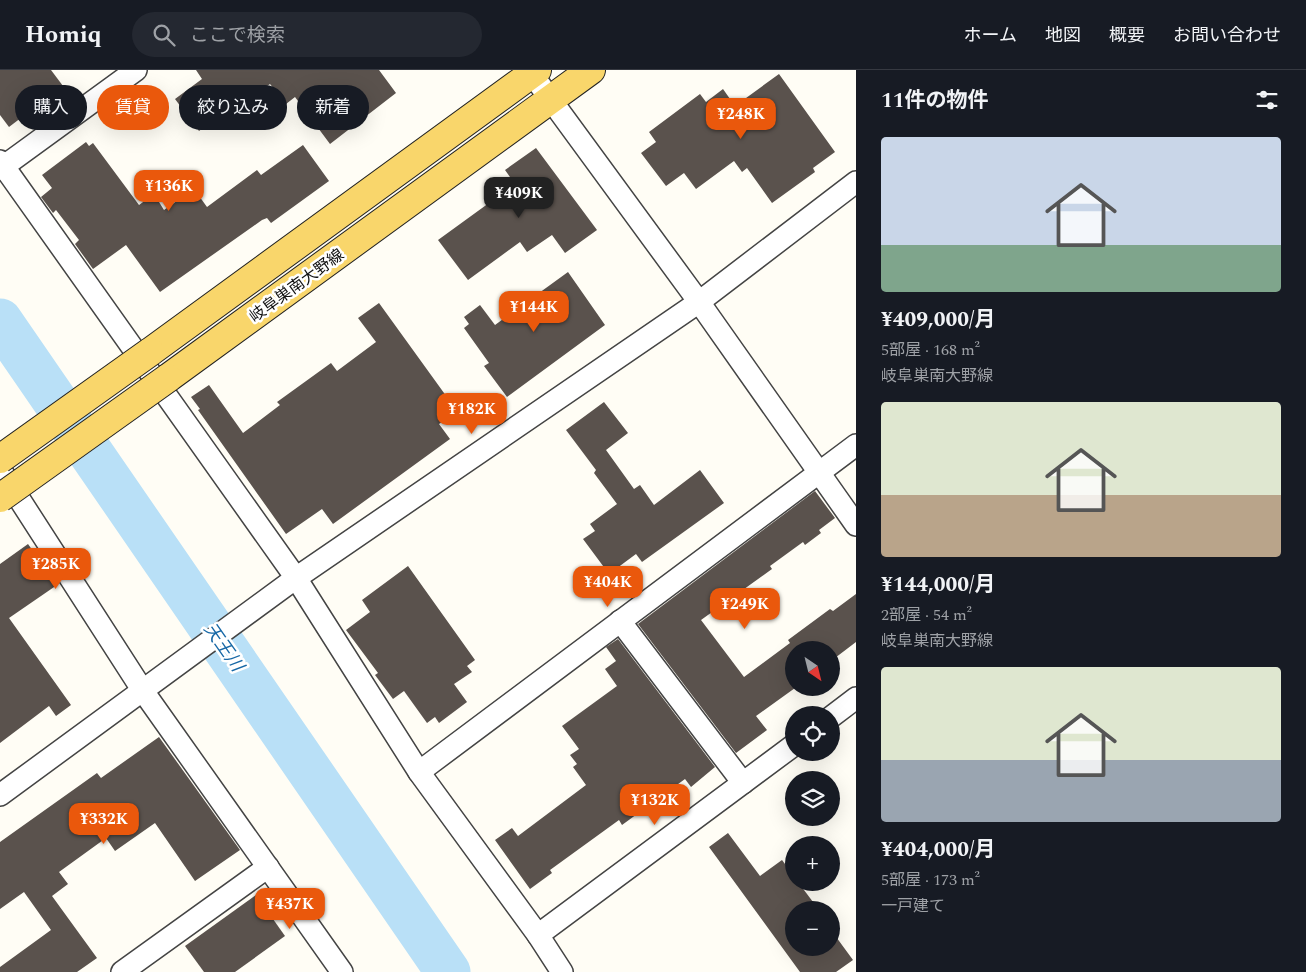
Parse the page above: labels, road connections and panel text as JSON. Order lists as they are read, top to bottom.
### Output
{
  "streets": {
    "main road": ["岐阜巣南大野線"]
  },
  "water": ["天王川"],
  "north": "bottom right",
  "page": {
    "header": "Homiq",
    "search": "ここで検索",
    "nav": [
      "ホーム",
      "地図",
      "概要",
      "お問い合わせ"
    ],
    "heading": "11件の物件",
    "chip": [
      "購入",
      "賃貸",
      "絞り込み",
      "新着"
    ],
    "price": [
      "¥248K",
      "¥136K",
      "¥409K",
      "¥144K",
      "¥182K",
      "¥285K",
      "¥404K",
      "¥249K",
      "¥132K",
      "¥332K",
      "¥437K"
    ],
    "list": [
      {
        "name": "¥409,000/月",
        "note": "5部屋 · 168 m² · 岐阜巣南大野線"
      },
      {
        "name": "¥144,000/月",
        "note": "2部屋 · 54 m² · 岐阜巣南大野線"
      },
      {
        "name": "¥404,000/月",
        "note": "5部屋 · 173 m² · 一戸建て"
      }
    ],
    "map_buttons": ["+", "−"]
  }
}
